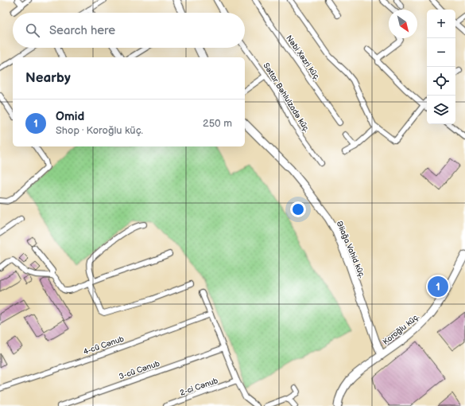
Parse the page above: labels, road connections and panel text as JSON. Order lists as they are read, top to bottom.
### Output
{
  "streets": {
    "street": [
      "Nəbi Xəzri küç.",
      "Səttar Bəhlulzadə küç.",
      "Əliağa Vahid küç.",
      "Koroğlu küç.",
      "4-cü Cənub",
      "3-cü Cənub",
      "2-ci Cənub"
    ]
  },
  "crossings": [
    ["Əliağa Vahid küç.", "Koroğlu küç."]
  ],
  "north": "bottom right",
  "page": {
    "map_buttons": ["+", "−"],
    "search": "Search here",
    "heading": "Nearby",
    "list": [
      {
        "mark": "1",
        "name": "Omid",
        "note": "Shop · Koroğlu küç.",
        "value": "250 m"
      }
    ],
    "pins": "1"
  }
}
